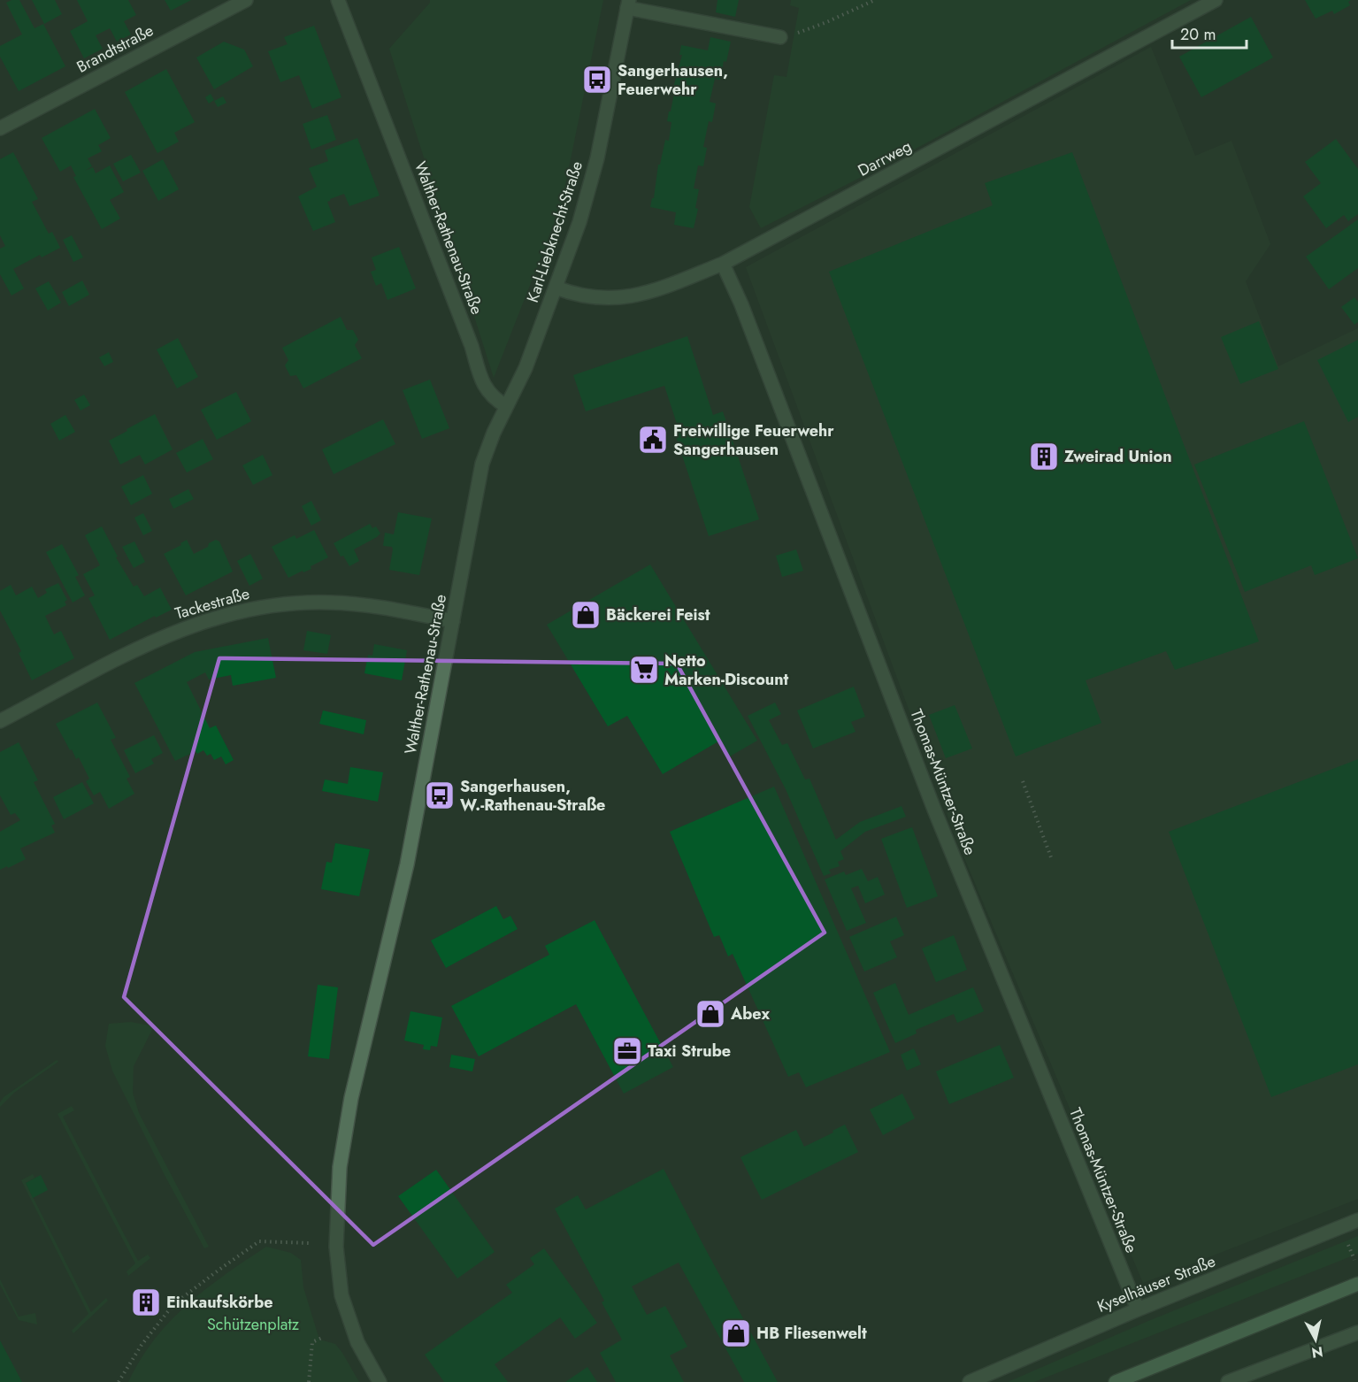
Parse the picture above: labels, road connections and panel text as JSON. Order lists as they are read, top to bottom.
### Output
{
  "streets": {
    "street": [
      "Brandtstraße",
      "Darrweg",
      "Karl-Liebknecht-Straße",
      "Walther-Rathenau-Straße",
      "Tackestraße",
      "Thomas-Müntzer-Straße",
      "Kyselhäuser Straße"
    ]
  },
  "crossings": [
    ["Darrweg", "Karl-Liebknecht-Straße"],
    ["Darrweg", "Thomas-Müntzer-Straße"],
    ["Karl-Liebknecht-Straße", "Walther-Rathenau-Straße"],
    ["Walther-Rathenau-Straße", "Tackestraße"],
    ["Thomas-Müntzer-Straße", "Kyselhäuser Straße"]
  ],
  "parks": ["Schützenplatz"],
  "places": {
    "bus stop": ["Sangerhausen, Feuerwehr", "Sangerhausen, W.-Rathenau-Straße"],
    "public building": ["Freiwillige Feuerwehr Sangerhausen"],
    "building": ["Zweirad Union", "Einkaufskörbe"],
    "shop": ["Bäckerei Feist", "Abex", "HB Fliesenwelt"],
    "supermarket": ["Netto Marken-Discount"],
    "office": ["Taxi Strube"]
  },
  "scale_bar": "20 m",
  "north": "bottom"
}
